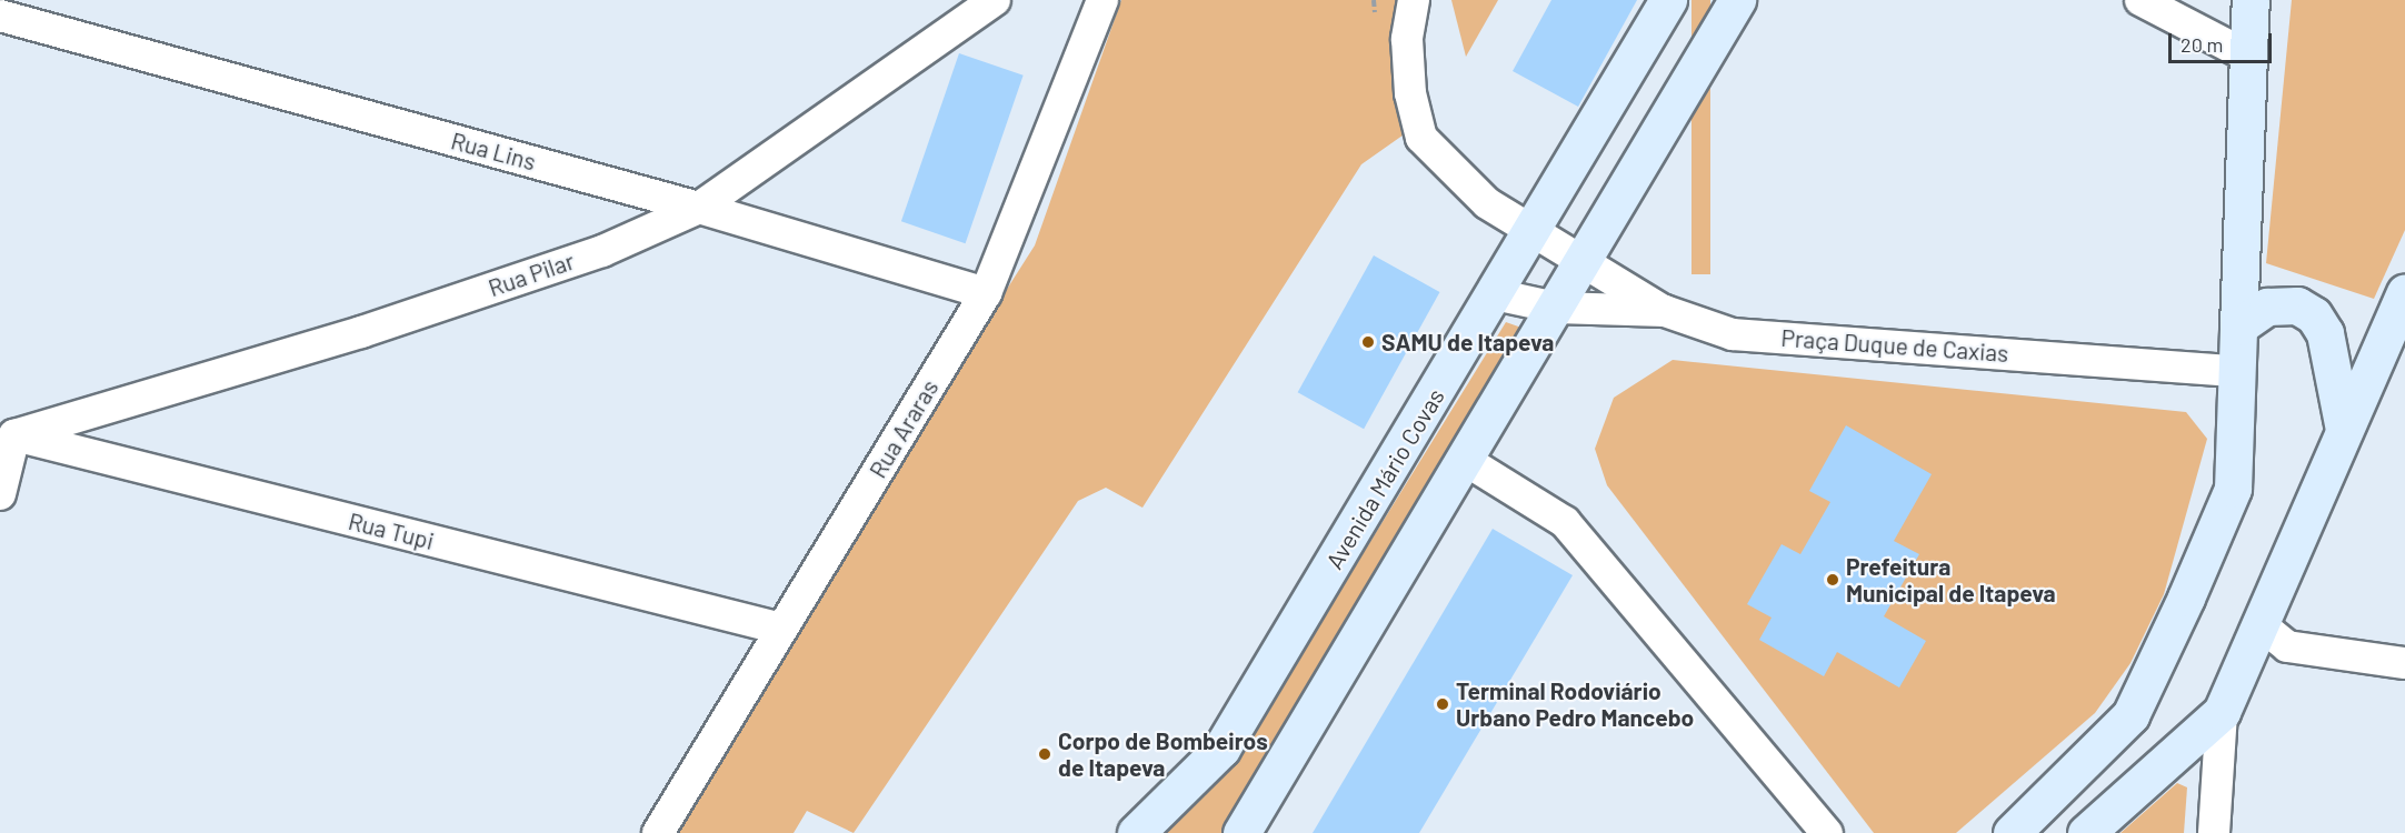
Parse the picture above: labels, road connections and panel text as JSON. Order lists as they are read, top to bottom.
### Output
{
  "streets": {
    "main road": ["Avenida Mário Covas"],
    "street": [
      "Rua Lins",
      "Rua Pilar",
      "Praça Duque de Caxias",
      "Rua Araras",
      "Rua Tupi"
    ]
  },
  "crossings": [
    ["Rua Lins", "Rua Pilar"],
    ["Rua Lins", "Rua Araras"],
    ["Rua Pilar", "Rua Tupi"],
    ["Praça Duque de Caxias", "Avenida Mário Covas"],
    ["Rua Araras", "Rua Tupi"]
  ],
  "places": [
    "SAMU de Itapeva",
    "Prefeitura Municipal de Itapeva",
    "Terminal Rodoviário Urbano Pedro Mancebo",
    "Corpo de Bombeiros de Itapeva"
  ],
  "scale_bar": "20 m"
}
